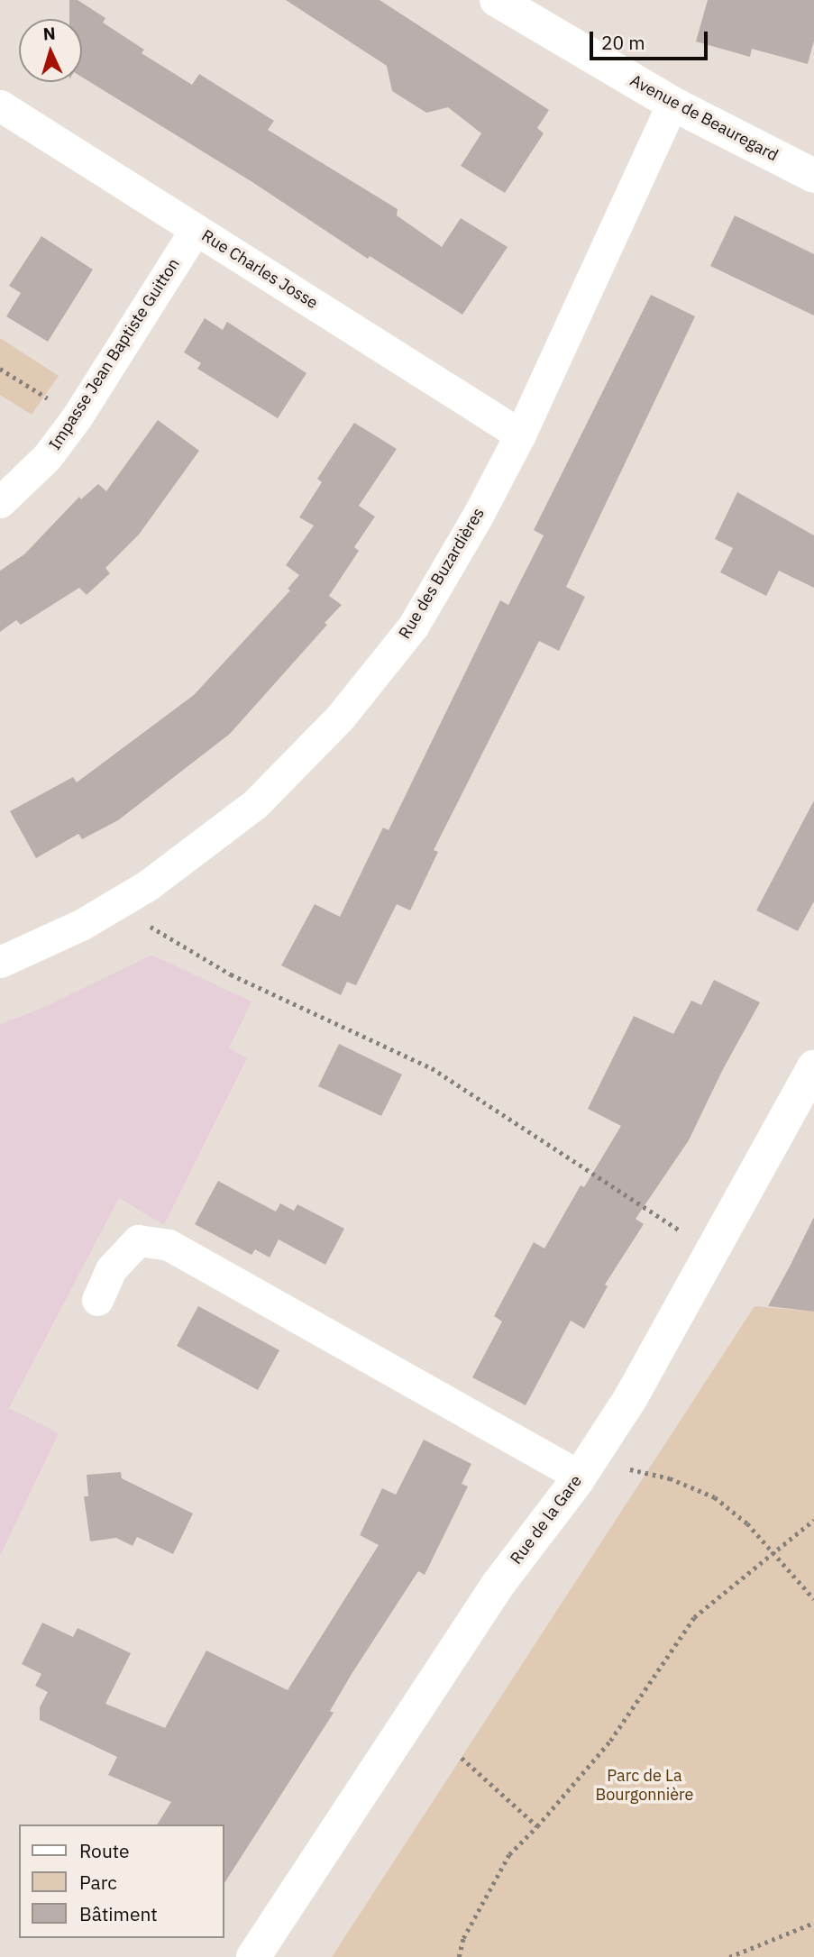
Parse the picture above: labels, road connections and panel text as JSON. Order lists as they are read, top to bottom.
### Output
{
  "streets": {
    "street": [
      "Avenue de Beauregard",
      "Rue Charles Josse",
      "Impasse Jean Baptiste Guitton",
      "Rue des Buzardières",
      "Rue de la Gare"
    ]
  },
  "crossings": [
    ["Avenue de Beauregard", "Rue des Buzardières"],
    ["Rue Charles Josse", "Impasse Jean Baptiste Guitton"],
    ["Rue Charles Josse", "Rue des Buzardières"]
  ],
  "parks": ["Parc de La Bourgonnière"],
  "legend": ["Route", "Parc", "Bâtiment"],
  "scale_bar": "20 m",
  "north": "top"
}
